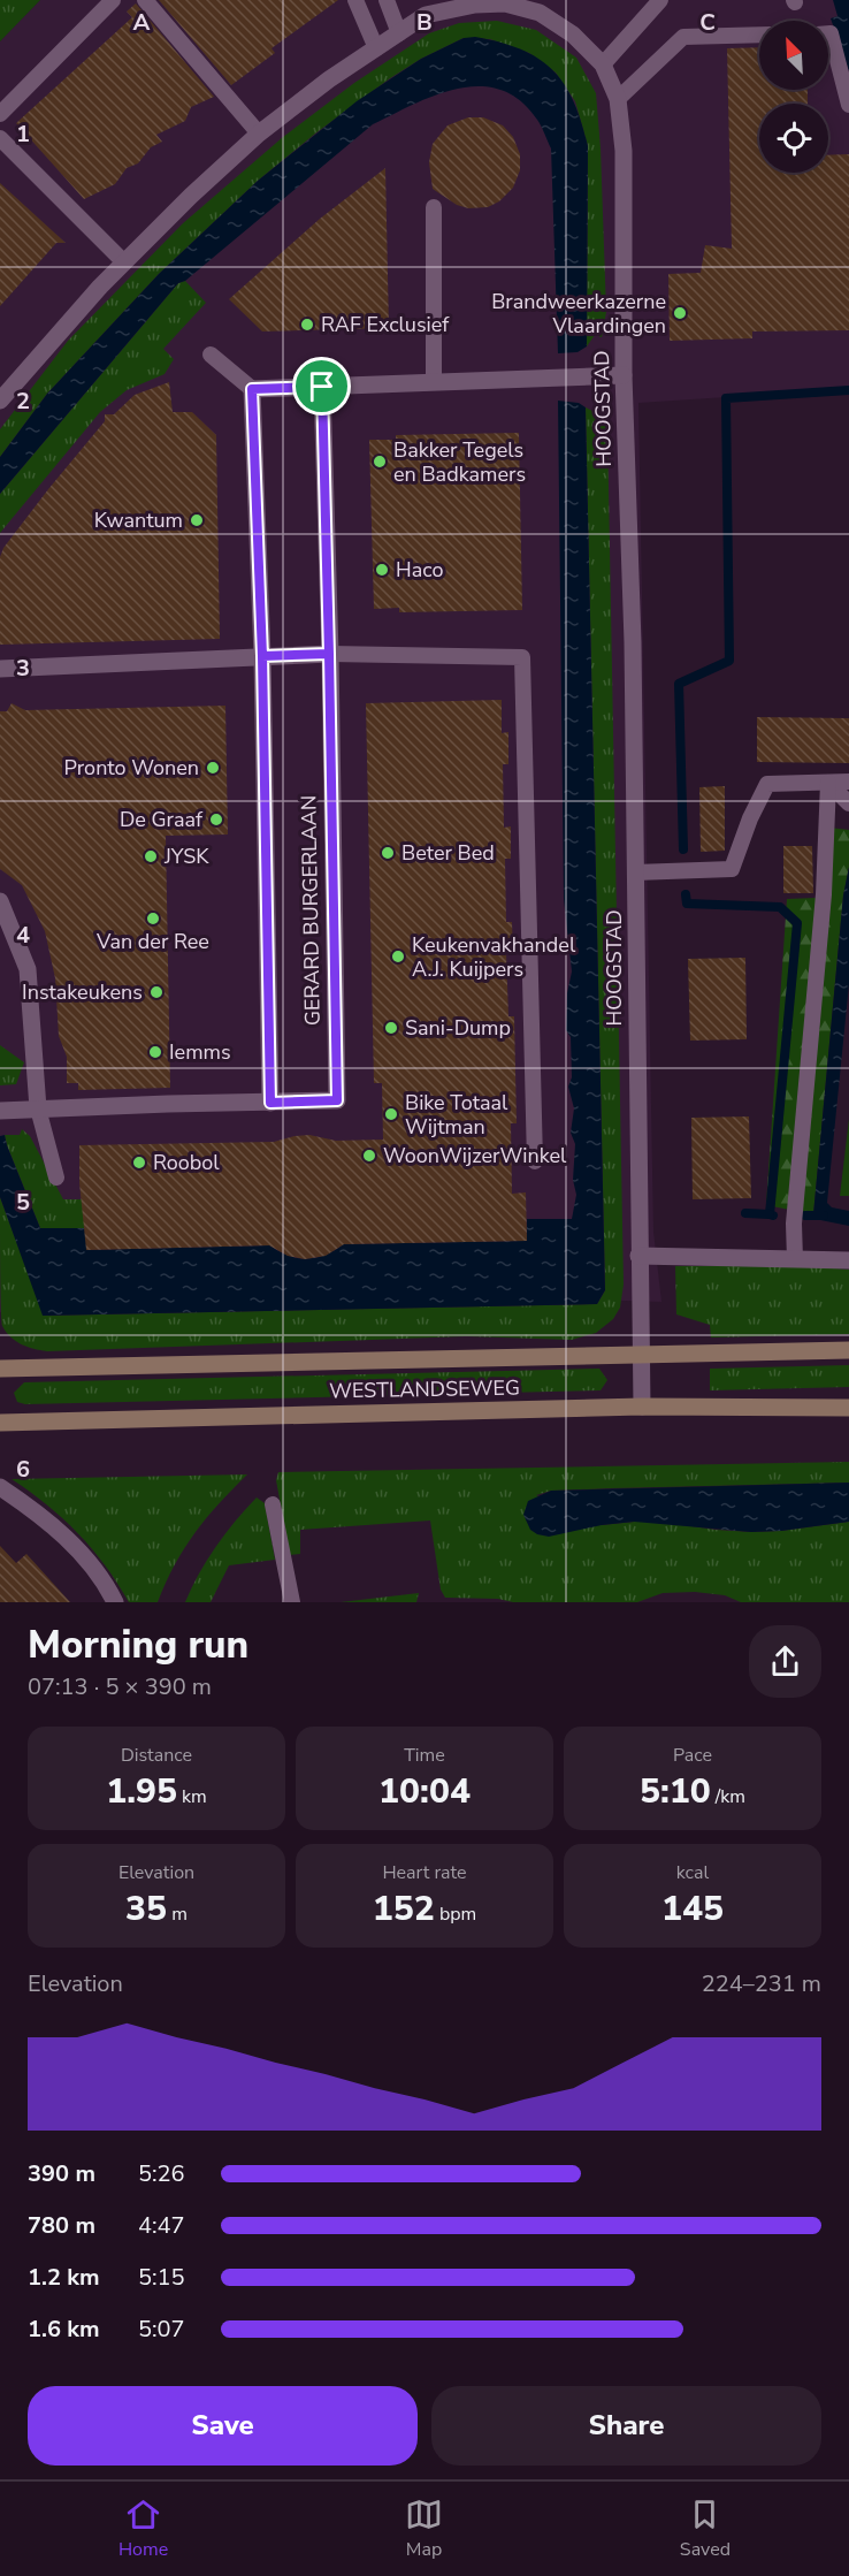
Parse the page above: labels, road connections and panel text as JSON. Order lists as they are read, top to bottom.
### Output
{
  "streets": {
    "main road": ["WESTLANDSEWEG"],
    "street": ["HOOGSTAD", "GERARD BURGERLAAN"]
  },
  "crossings": [
    ["HOOGSTAD", "WESTLANDSEWEG"]
  ],
  "places": [
    "Brandweerkazerne Vlaardingen",
    "RAF Exclusief",
    "Bakker Tegels en Badkamers",
    "Kwantum",
    "Haco",
    "Pronto Wonen",
    "De Graaf",
    "Beter Bed",
    "JYSK",
    "Van der Ree",
    "Keukenvakhandel A.J. Kuijpers",
    "Instakeukens",
    "Sani-Dump",
    "Iemms",
    "Bike Totaal Wijtman",
    "WoonWijzerWinkel",
    "Roobol"
  ],
  "north": "top left",
  "page": {
    "heading": ["Morning run", "07:13 · 5 × 390 m"],
    "stats": [
      ["Distance", "1.95 km"],
      ["Time", "10:04"],
      ["Pace", "5:10 /km"],
      ["Elevation", "35 m"],
      ["Heart rate", "152 bpm"],
      ["kcal", "145"]
    ],
    "chart": ["Elevation", "224–231 m"],
    "list": [
      {
        "name": "390 m",
        "note": "5:26"
      },
      {
        "name": "780 m",
        "note": "4:47"
      },
      {
        "name": "1.2 km",
        "note": "5:15"
      },
      {
        "name": "1.6 km",
        "note": "5:07"
      }
    ],
    "buttons": ["Save", "Share"],
    "tabs": ["Home", "Map", "Saved"]
  },
  "grid": {
    "columns": ["A", "B", "C"],
    "rows": [
      "1",
      "2",
      "3",
      "4",
      "5",
      "6"
    ]
  }
}
